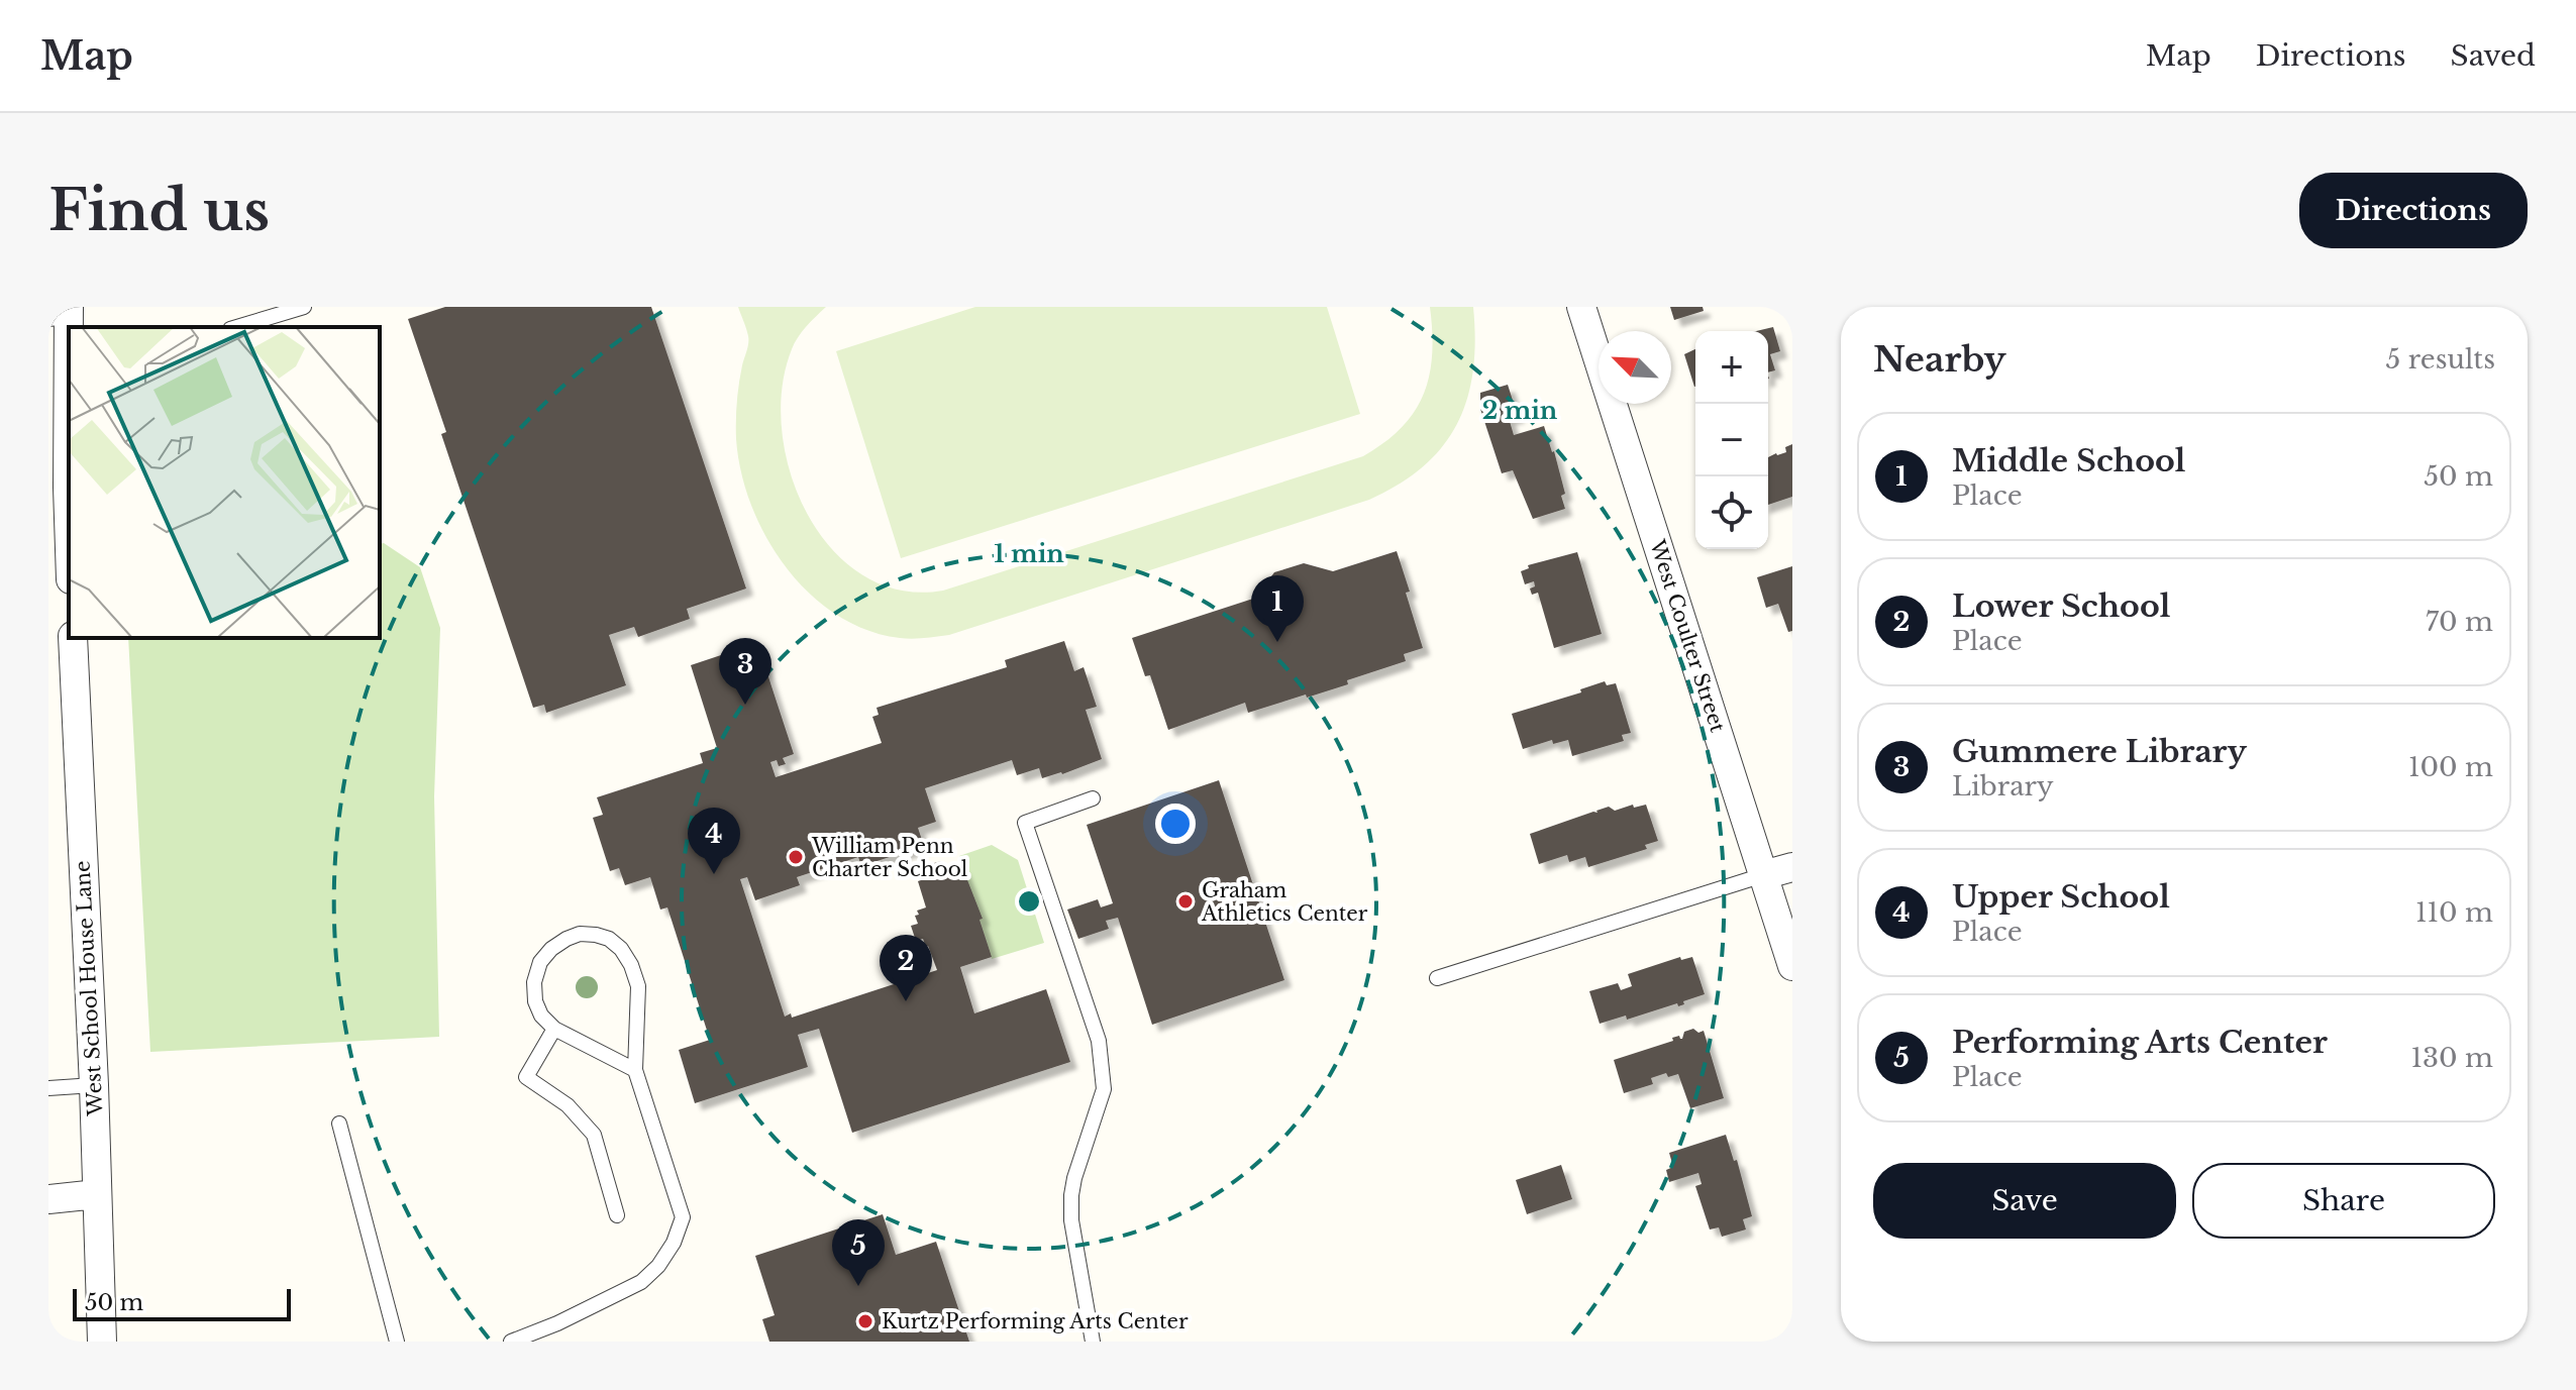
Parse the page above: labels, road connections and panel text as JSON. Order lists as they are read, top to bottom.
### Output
{
  "streets": {
    "street": ["West Coulter Street", "West School House Lane"]
  },
  "places": ["William Penn Charter School", "Graham Athletics Center", "Kurtz Performing Arts Center"],
  "scale_bar": "50 m",
  "north": "top left",
  "page": {
    "header": "Map",
    "nav": ["Map", "Directions", "Saved"],
    "buttons": [
      "Directions",
      ["Save", "Share"]
    ],
    "title": "Find us",
    "heading": ["Nearby", "5 results"],
    "map_buttons": ["+", "−"],
    "list": [
      {
        "mark": "1",
        "name": "Middle School",
        "note": "Place",
        "value": "50 m"
      },
      {
        "mark": "2",
        "name": "Lower School",
        "note": "Place",
        "value": "70 m"
      },
      {
        "mark": "3",
        "name": "Gummere Library",
        "note": "Library",
        "value": "100 m"
      },
      {
        "mark": "4",
        "name": "Upper School",
        "note": "Place",
        "value": "110 m"
      },
      {
        "mark": "5",
        "name": "Performing Arts Center",
        "note": "Place",
        "value": "130 m"
      }
    ],
    "pins": [
      "1",
      "3",
      "4",
      "2",
      "5"
    ],
    "scale": "50 m"
  },
  "rings": ["2 min", "1 min"]
}
